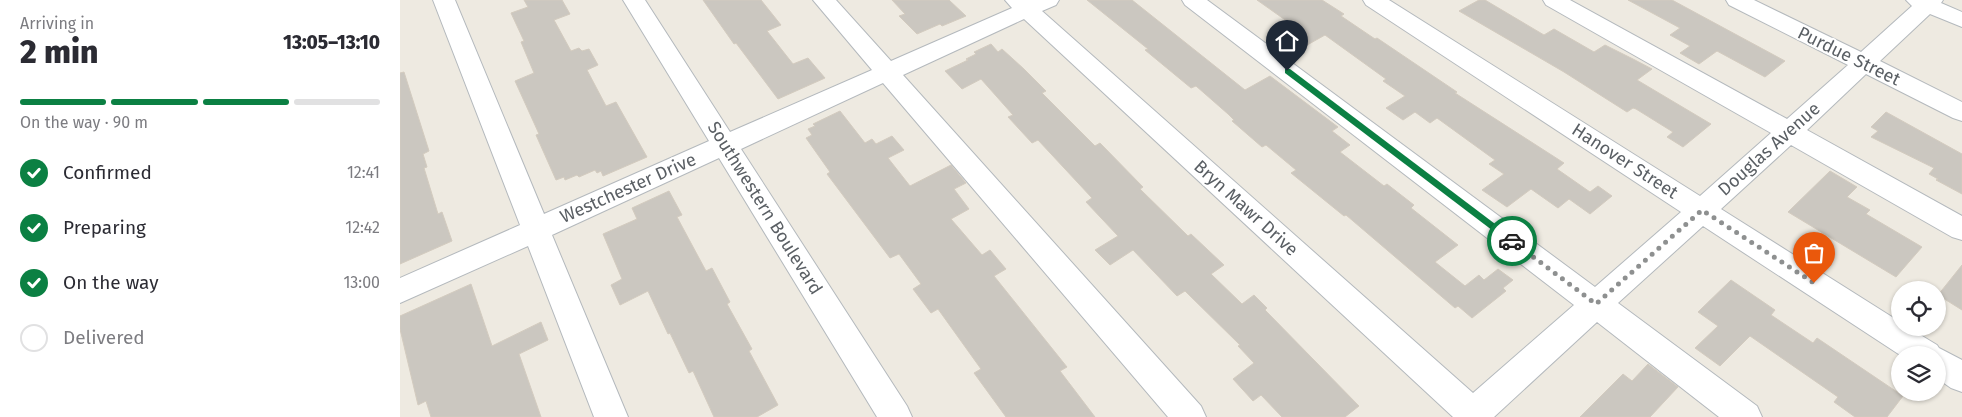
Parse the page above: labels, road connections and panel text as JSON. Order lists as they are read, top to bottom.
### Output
{
  "streets": {
    "street": [
      "Purdue Street",
      "Douglas Avenue",
      "Hanover Street",
      "Westchester Drive",
      "Southwestern Boulevard",
      "Bryn Mawr Drive"
    ]
  },
  "crossings": [
    ["Purdue Street", "Douglas Avenue"],
    ["Douglas Avenue", "Hanover Street"],
    ["Douglas Avenue", "Bryn Mawr Drive"],
    ["Westchester Drive", "Southwestern Boulevard"],
    ["Westchester Drive", "Bryn Mawr Drive"]
  ],
  "page": {
    "heading": ["2 min", "Arriving in", "13:05–13:10"],
    "bar": "On the way · 90 m",
    "list": [
      ["Confirmed", "12:41"],
      ["Preparing", "12:42"],
      ["On the way", "13:00"],
      "Delivered"
    ]
  }
}
